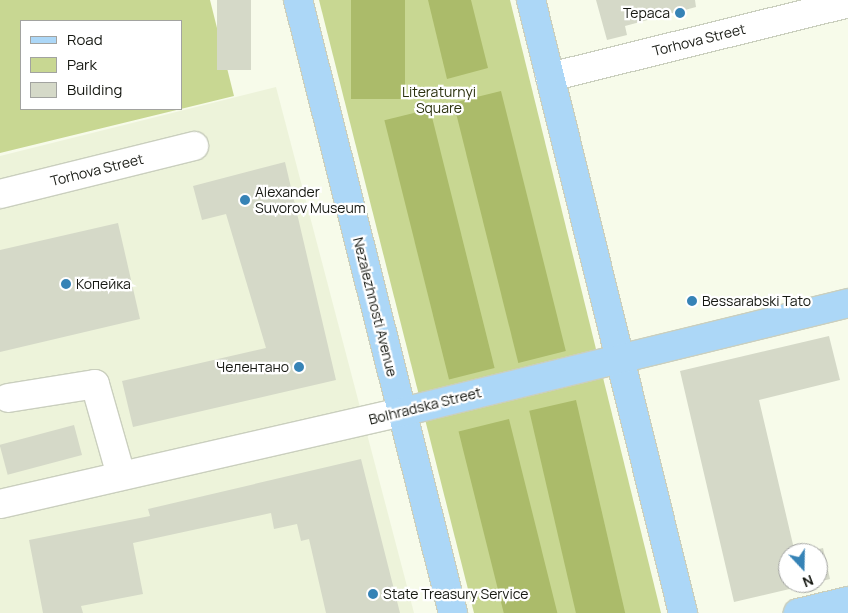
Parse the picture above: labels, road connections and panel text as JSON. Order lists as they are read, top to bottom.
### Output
{
  "streets": {
    "main road": ["Nezalezhnosti Avenue", "Bolhradska Street"],
    "street": ["Torhova Street"]
  },
  "crossings": [
    ["Nezalezhnosti Avenue", "Bolhradska Street"]
  ],
  "parks": ["Literaturnyi Square"],
  "places": [
    "Тераса",
    "Alexander Suvorov Museum",
    "Копейка",
    "Bessarabski Tato",
    "Челентано",
    "State Treasury Service"
  ],
  "legend": ["Road", "Park", "Building"],
  "north": "bottom"
}
